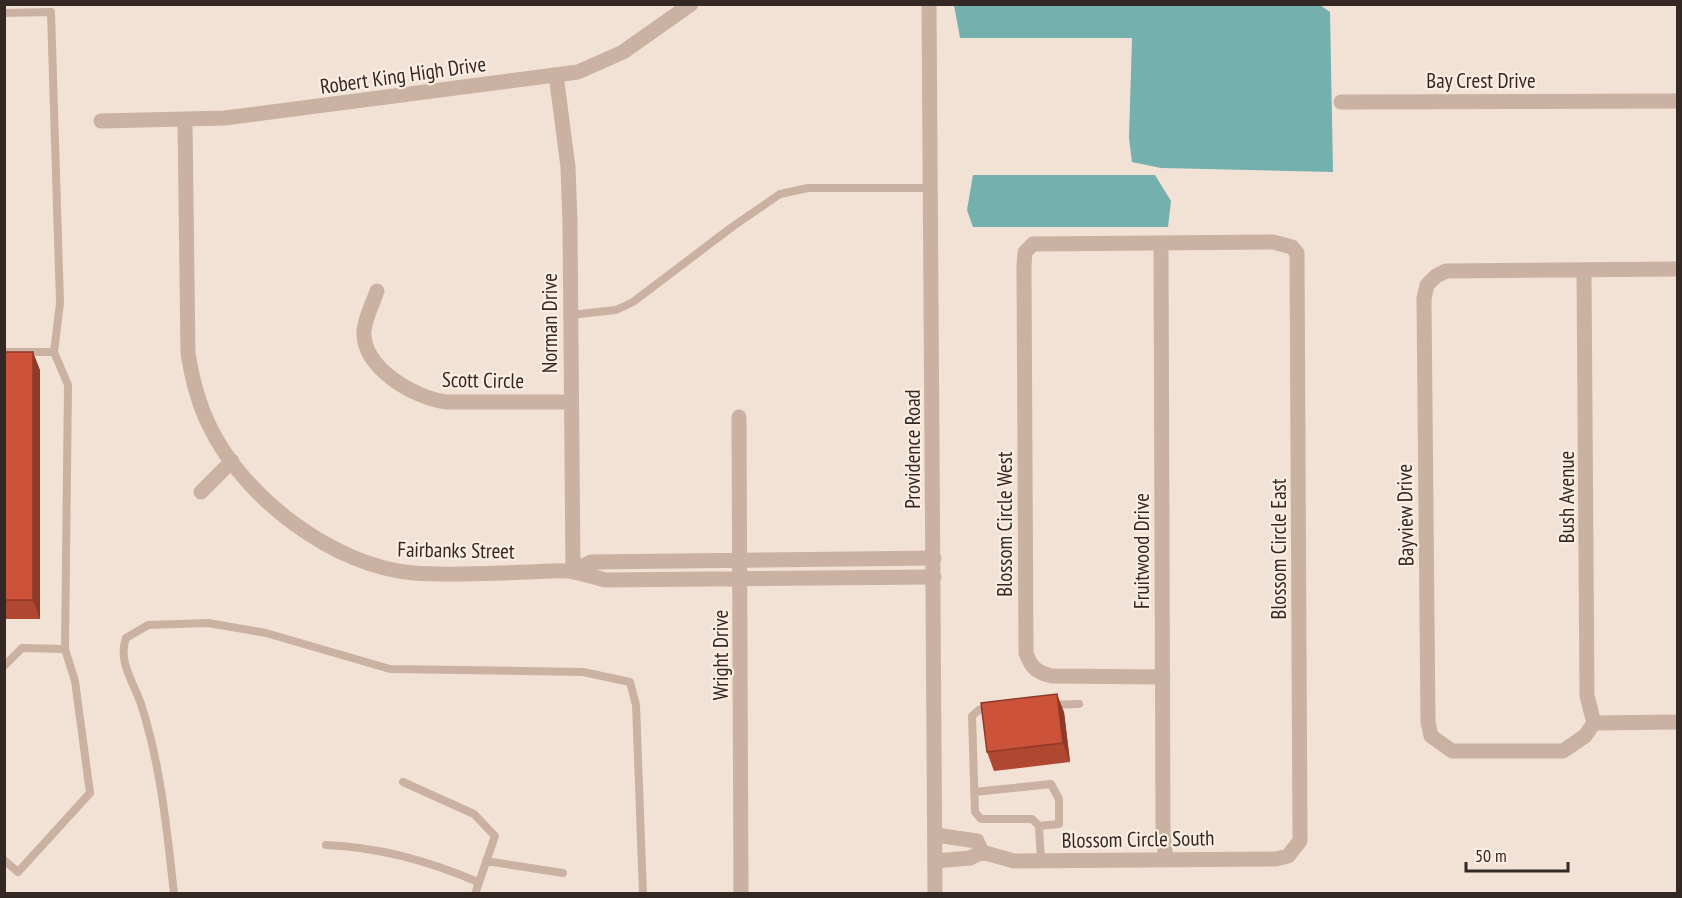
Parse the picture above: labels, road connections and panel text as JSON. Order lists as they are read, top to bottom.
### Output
{
  "streets": {
    "street": [
      "Robert King High Drive",
      "Bay Crest Drive",
      "Norman Drive",
      "Scott Circle",
      "Providence Road",
      "Bush Avenue",
      "Bayview Drive",
      "Blossom Circle West",
      "Blossom Circle East",
      "Fairbanks Street",
      "Fruitwood Drive",
      "Wright Drive",
      "Blossom Circle South"
    ]
  },
  "crossings": [
    ["Robert King High Drive", "Norman Drive"],
    ["Robert King High Drive", "Fairbanks Street"],
    ["Norman Drive", "Scott Circle"],
    ["Norman Drive", "Fairbanks Street"],
    ["Providence Road", "Fairbanks Street"],
    ["Providence Road", "Blossom Circle South"],
    ["Bush Avenue", "Bayview Drive"],
    ["Blossom Circle West", "Blossom Circle East"],
    ["Blossom Circle West", "Fruitwood Drive"],
    ["Blossom Circle East", "Fruitwood Drive"],
    ["Blossom Circle East", "Blossom Circle South"],
    ["Fairbanks Street", "Wright Drive"],
    ["Fruitwood Drive", "Blossom Circle South"]
  ],
  "scale_bar": "50 m"
}
